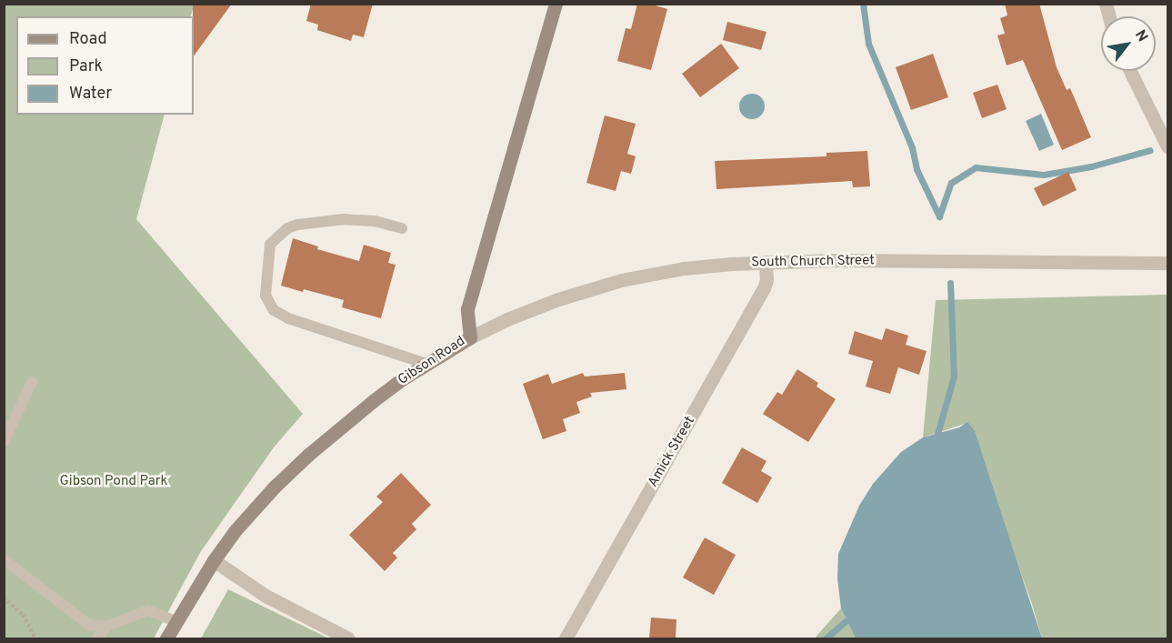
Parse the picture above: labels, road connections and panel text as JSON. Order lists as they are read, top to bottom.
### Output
{
  "streets": {
    "street": ["South Church Street", "Gibson Road", "Amick Street"]
  },
  "crossings": [
    ["South Church Street", "Gibson Road"],
    ["South Church Street", "Amick Street"]
  ],
  "parks": ["Gibson Pond Park"],
  "legend": ["Road", "Park", "Water"],
  "north": "top right"
}
